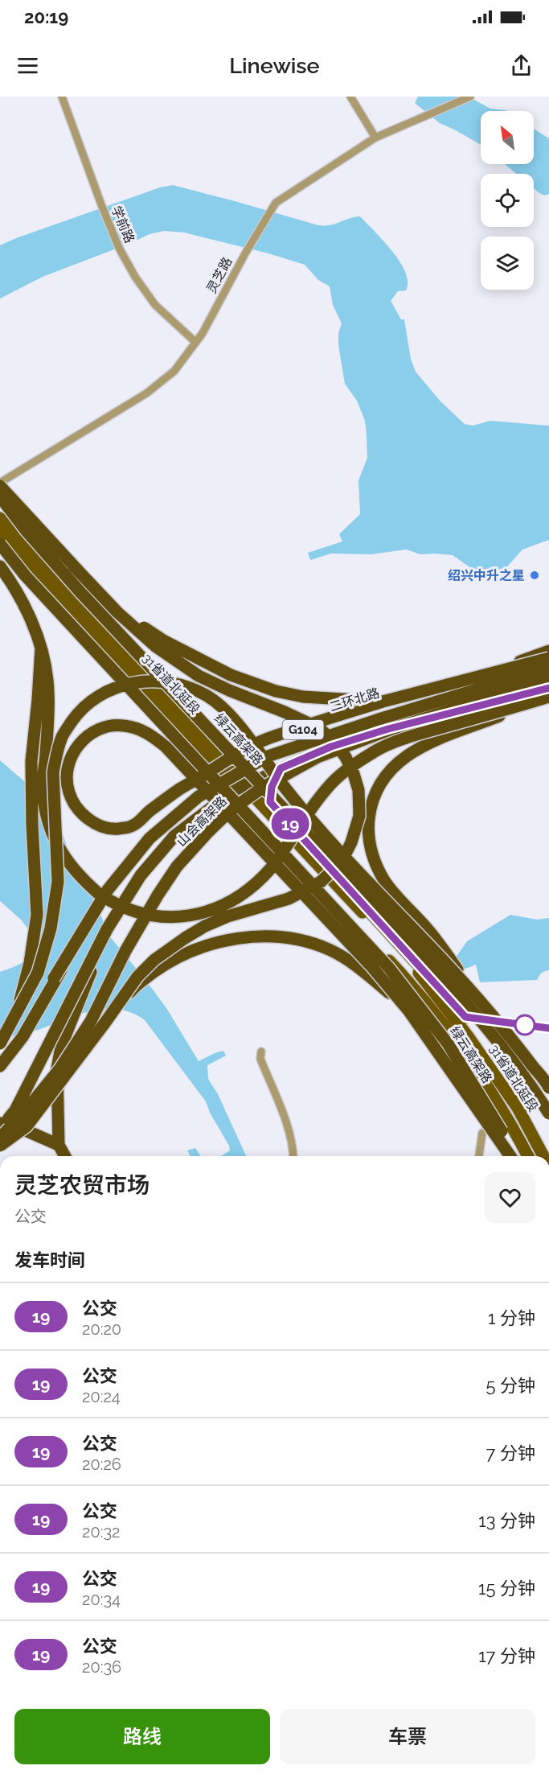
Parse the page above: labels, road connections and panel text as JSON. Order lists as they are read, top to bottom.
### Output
{
  "streets": {
    "highway": [
      "二环北路",
      "G104",
      "绿云高架路",
      "山会高架路"
    ],
    "main road": ["31省道北延段"],
    "street": ["学前路", "灵芝路"]
  },
  "crossings": [
    ["学前路", "灵芝路"],
    ["31省道北延段", "二环北路"],
    ["31省道北延段", "G104"]
  ],
  "places": ["绍兴中升之星"],
  "lines": ["bus line 19"],
  "north": "top left",
  "page": {
    "status": "20:19",
    "header": "Linewise",
    "on_map": "19",
    "heading": [
      ["灵芝农贸市场", "公交"],
      "发车时间"
    ],
    "list": [
      {
        "mark": "19",
        "name": "公交",
        "note": "20:20",
        "value": "1 分钟"
      },
      {
        "mark": "19",
        "name": "公交",
        "note": "20:24",
        "value": "5 分钟"
      },
      {
        "mark": "19",
        "name": "公交",
        "note": "20:26",
        "value": "7 分钟"
      },
      {
        "mark": "19",
        "name": "公交",
        "note": "20:32",
        "value": "13 分钟"
      },
      {
        "mark": "19",
        "name": "公交",
        "note": "20:34",
        "value": "15 分钟"
      },
      {
        "mark": "19",
        "name": "公交",
        "note": "20:36",
        "value": "17 分钟"
      }
    ],
    "buttons": ["路线", "车票"]
  }
}
